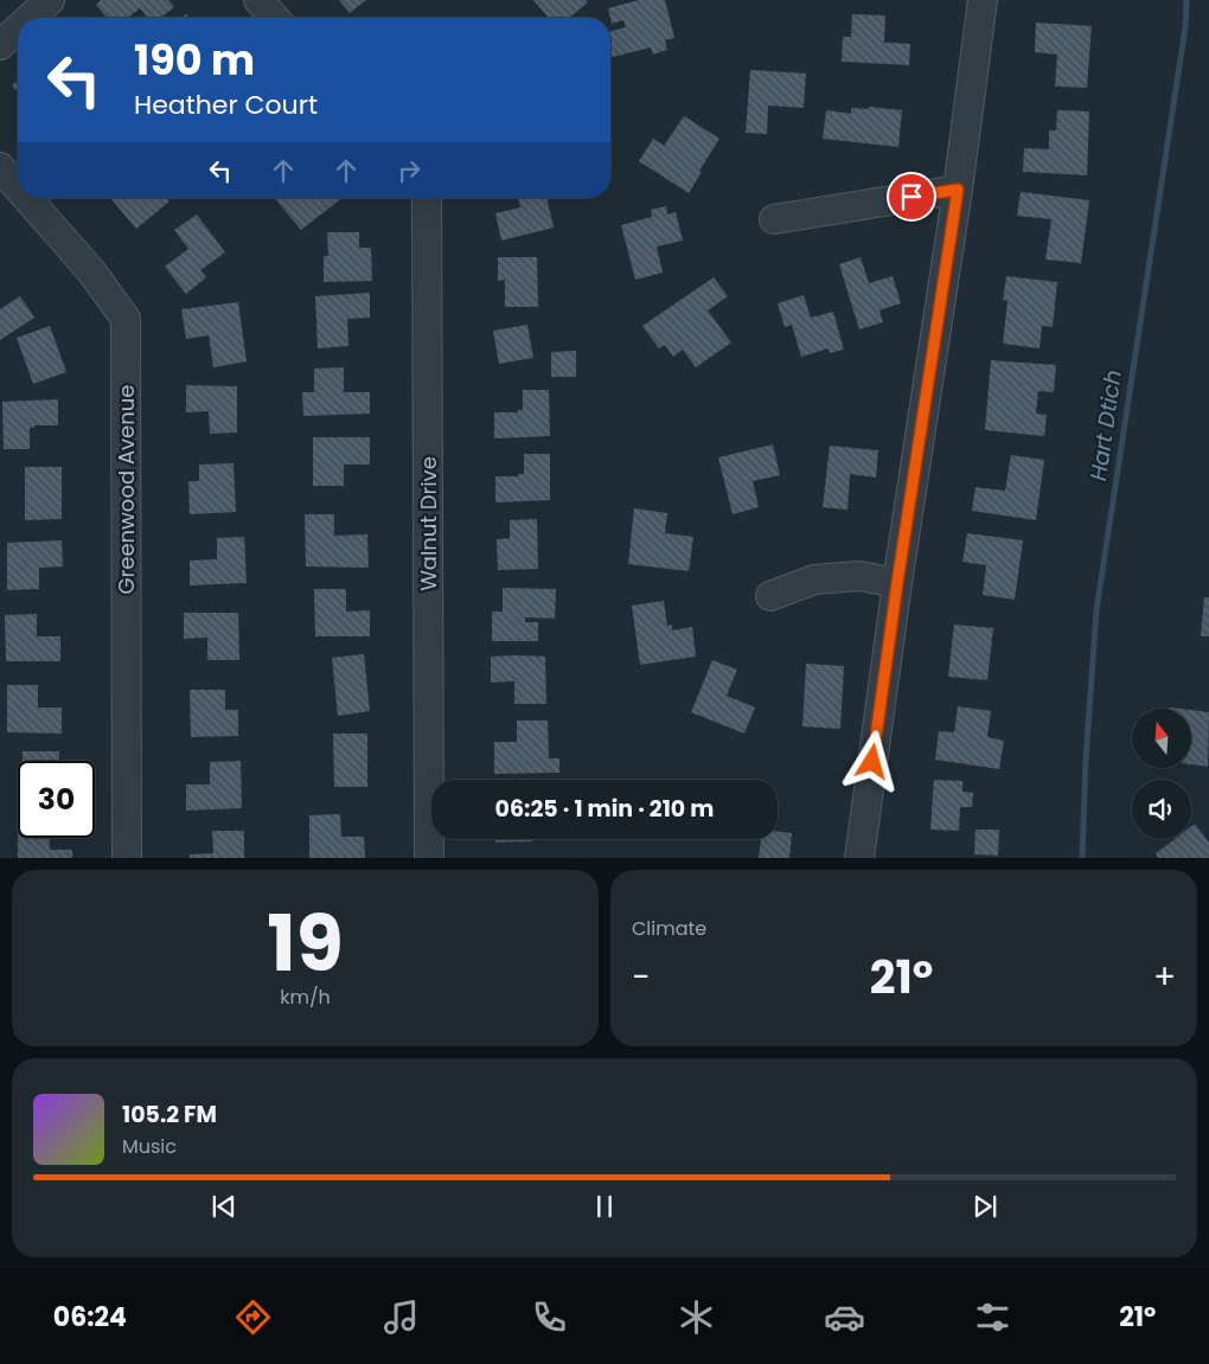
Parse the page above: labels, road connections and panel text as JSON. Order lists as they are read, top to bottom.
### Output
{
  "streets": {
    "street": ["Greenwood Avenue", "Walnut Drive"]
  },
  "water": ["Hart Dtich"],
  "north": "top",
  "page": {
    "turn": ["190 m", "Heather Court"],
    "limit": "30",
    "trip": "06:25 · 1 min · 210 m",
    "tile": [
      ["19", "km/h"],
      "Climate"
    ],
    "heat": ["−", "21°", "+"],
    "song": ["105.2 FM", "Music"],
    "tabs": ["06:24", "21°"]
  }
}
